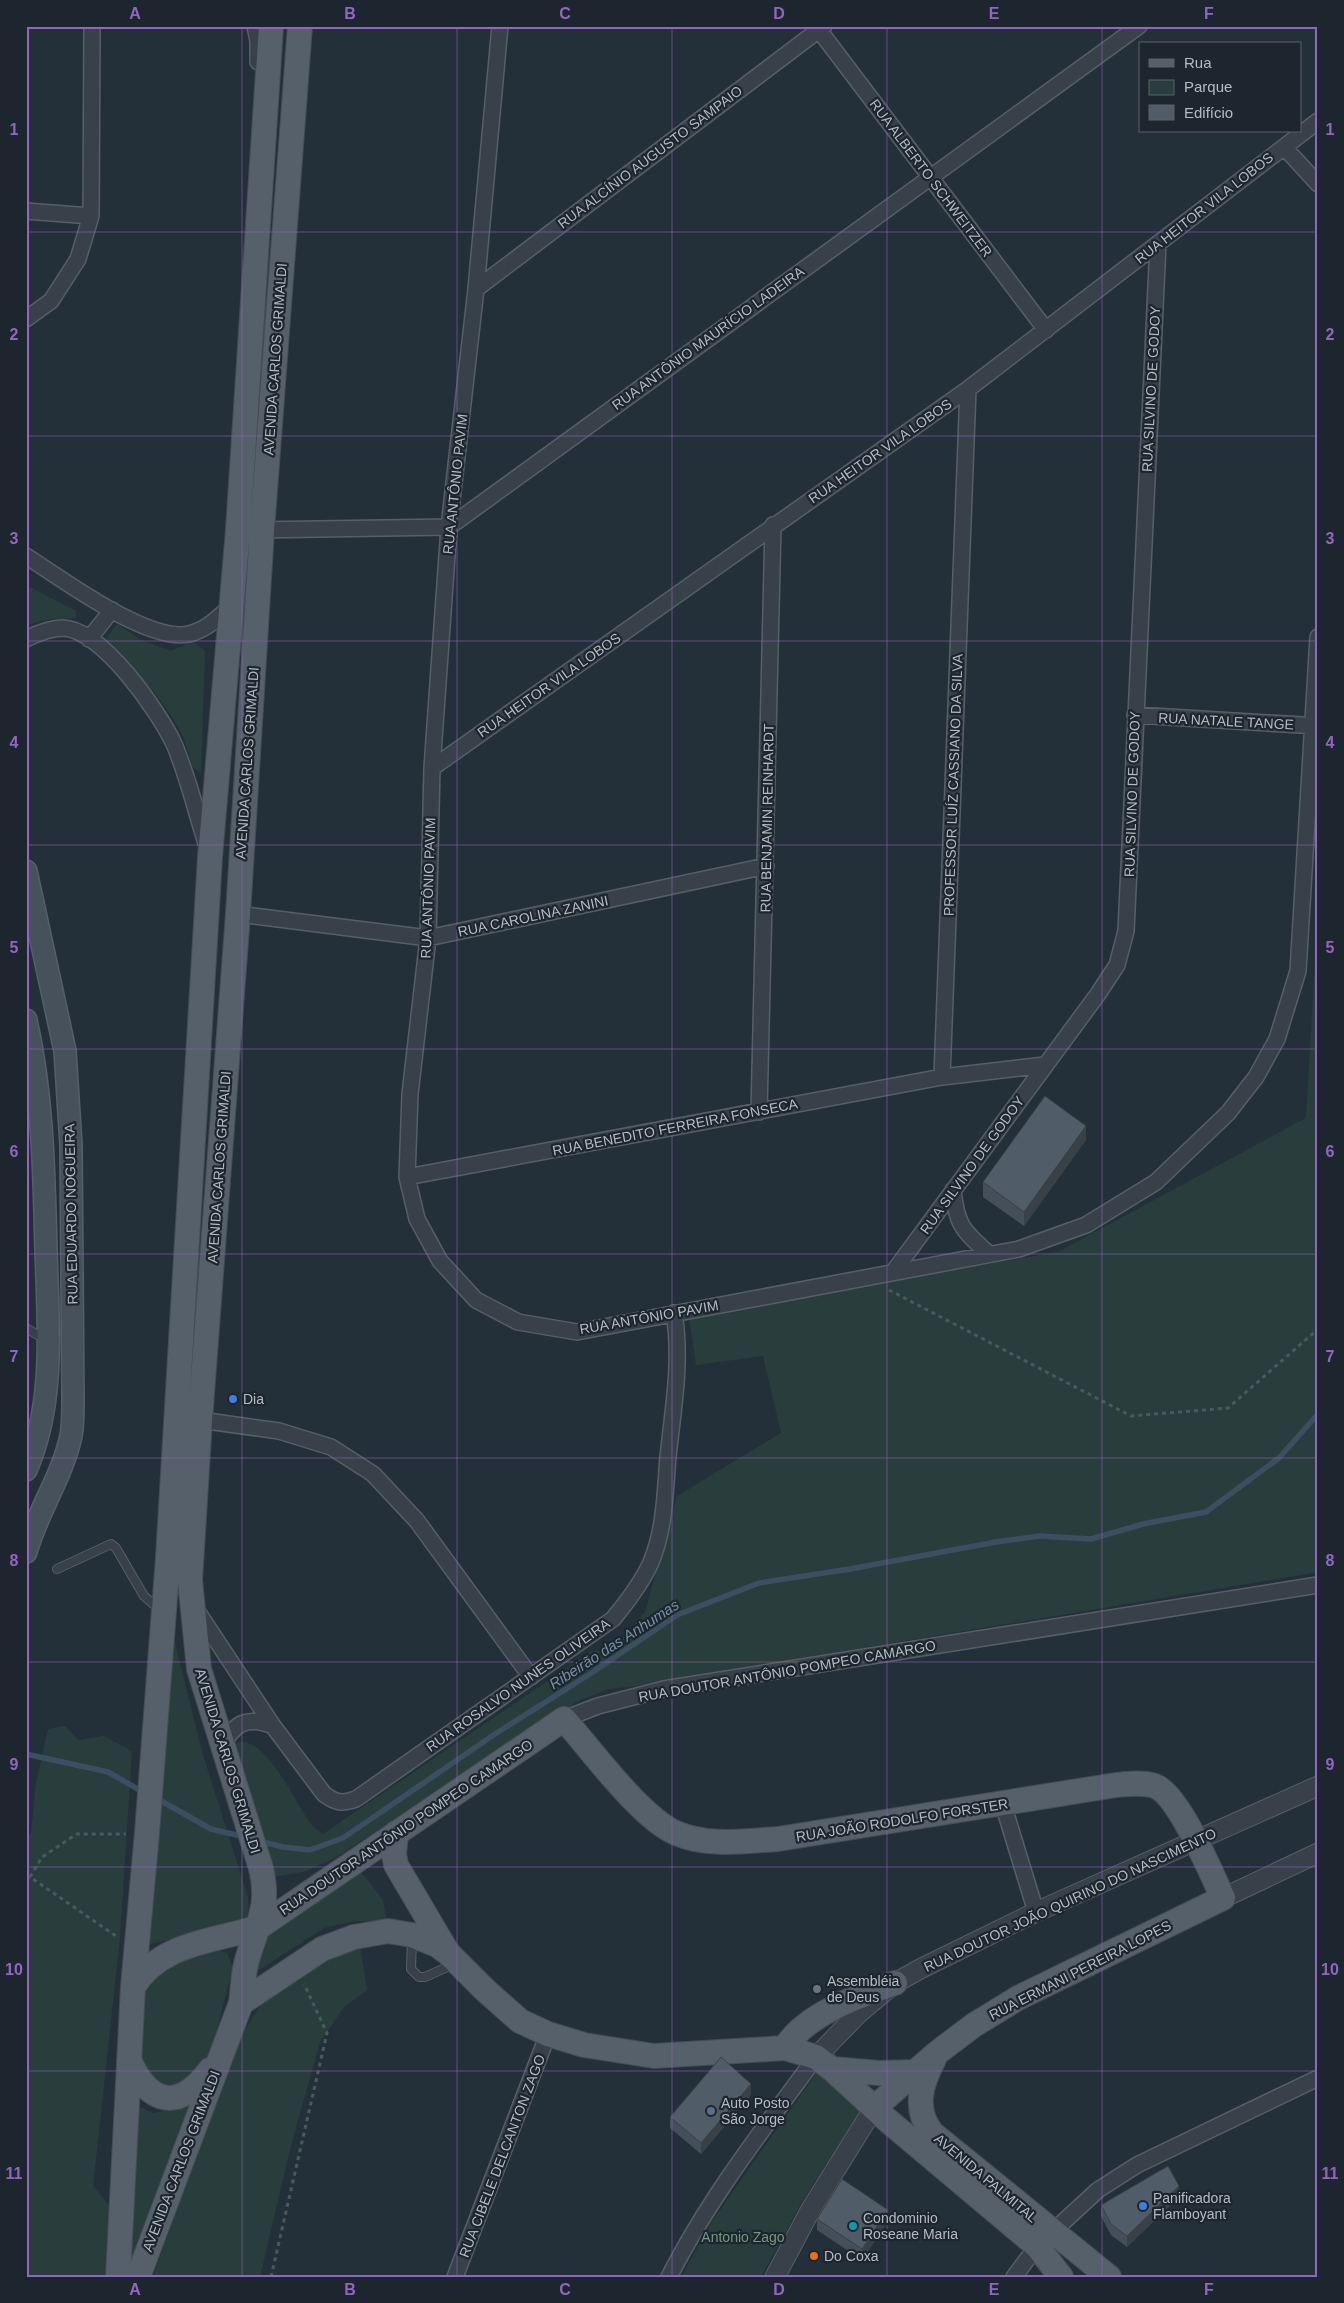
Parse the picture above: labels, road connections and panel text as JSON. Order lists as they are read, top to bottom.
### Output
{
  "streets": {
    "main road": [
      "AVENIDA CARLOS GRIMALDI",
      "RUA EDUARDO NOGUEIRA",
      "RUA DOUTOR ANTÔNIO POMPEO CAMARGO",
      "RUA JOÃO RODOLFO FORSTER",
      "RUA ERMANI PEREIRA LOPES",
      "AVENIDA PALMITAL"
    ],
    "street": [
      "RUA ALCÍNIO AUGUSTO SAMPAIO",
      "RUA ALBERTO SCHWEITZER",
      "RUA HEITOR VILA LOBOS",
      "RUA ANTÔNIO MAURÍCIO LADEIRA",
      "RUA SILVINO DE GODOY",
      "RUA ANTÔNIO PAVIM",
      "RUA NATALE TANGE",
      "PROFESSOR LUÍZ CASSIANO DA SILVA",
      "RUA BENJAMIN REINHARDT",
      "RUA CAROLINA ZANINI",
      "RUA BENEDITO FERREIRA FONSECA",
      "RUA ROSALVO NUNES OLIVEIRA",
      "RUA DOUTOR JOÃO QUIRINO DO NASCIMENTO",
      "RUA CIBELE DELCANTON ZAGO"
    ]
  },
  "crossings": [
    ["RUA ALCÍNIO AUGUSTO SAMPAIO", "RUA ALBERTO SCHWEITZER"],
    ["RUA ALCÍNIO AUGUSTO SAMPAIO", "RUA ANTÔNIO PAVIM"],
    ["RUA ALBERTO SCHWEITZER", "RUA HEITOR VILA LOBOS"],
    ["RUA ALBERTO SCHWEITZER", "RUA ANTÔNIO MAURÍCIO LADEIRA"],
    ["RUA HEITOR VILA LOBOS", "RUA SILVINO DE GODOY"],
    ["RUA HEITOR VILA LOBOS", "RUA ANTÔNIO PAVIM"],
    ["RUA HEITOR VILA LOBOS", "PROFESSOR LUÍZ CASSIANO DA SILVA"],
    ["RUA HEITOR VILA LOBOS", "RUA BENJAMIN REINHARDT"],
    ["RUA ANTÔNIO MAURÍCIO LADEIRA", "RUA ANTÔNIO PAVIM"],
    ["AVENIDA CARLOS GRIMALDI", "RUA CAROLINA ZANINI"],
    ["AVENIDA CARLOS GRIMALDI", "RUA DOUTOR ANTÔNIO POMPEO CAMARGO"],
    ["AVENIDA CARLOS GRIMALDI", "RUA ROSALVO NUNES OLIVEIRA"],
    ["RUA SILVINO DE GODOY", "RUA ANTÔNIO PAVIM"],
    ["RUA SILVINO DE GODOY", "RUA NATALE TANGE"],
    ["RUA ANTÔNIO PAVIM", "RUA NATALE TANGE"],
    ["RUA ANTÔNIO PAVIM", "RUA CAROLINA ZANINI"],
    ["RUA ANTÔNIO PAVIM", "RUA BENEDITO FERREIRA FONSECA"],
    ["RUA ANTÔNIO PAVIM", "RUA ROSALVO NUNES OLIVEIRA"],
    ["PROFESSOR LUÍZ CASSIANO DA SILVA", "RUA BENEDITO FERREIRA FONSECA"],
    ["RUA BENJAMIN REINHARDT", "RUA CAROLINA ZANINI"],
    ["RUA BENJAMIN REINHARDT", "RUA BENEDITO FERREIRA FONSECA"],
    ["RUA DOUTOR ANTÔNIO POMPEO CAMARGO", "RUA JOÃO RODOLFO FORSTER"],
    ["RUA JOÃO RODOLFO FORSTER", "RUA DOUTOR JOÃO QUIRINO DO NASCIMENTO"],
    ["RUA JOÃO RODOLFO FORSTER", "RUA ERMANI PEREIRA LOPES"],
    ["RUA DOUTOR JOÃO QUIRINO DO NASCIMENTO", "AVENIDA PALMITAL"],
    ["RUA ERMANI PEREIRA LOPES", "AVENIDA PALMITAL"]
  ],
  "water": ["Ribeirão das Anhumas"],
  "parks": ["Antonio Zago"],
  "places": [
    "Dia",
    "Assembléia de Deus",
    "Auto Posto São Jorge",
    "Panificadora Flamboyant",
    "Condominio Roseane Maria",
    "Do Coxa"
  ],
  "legend": ["Rua", "Parque", "Edifício"],
  "grid": {
    "columns": [
      "A",
      "B",
      "C",
      "D",
      "E",
      "F"
    ],
    "rows": [
      "1",
      "2",
      "3",
      "4",
      "5",
      "6",
      "7",
      "8",
      "9",
      "10",
      "11"
    ]
  }
}
